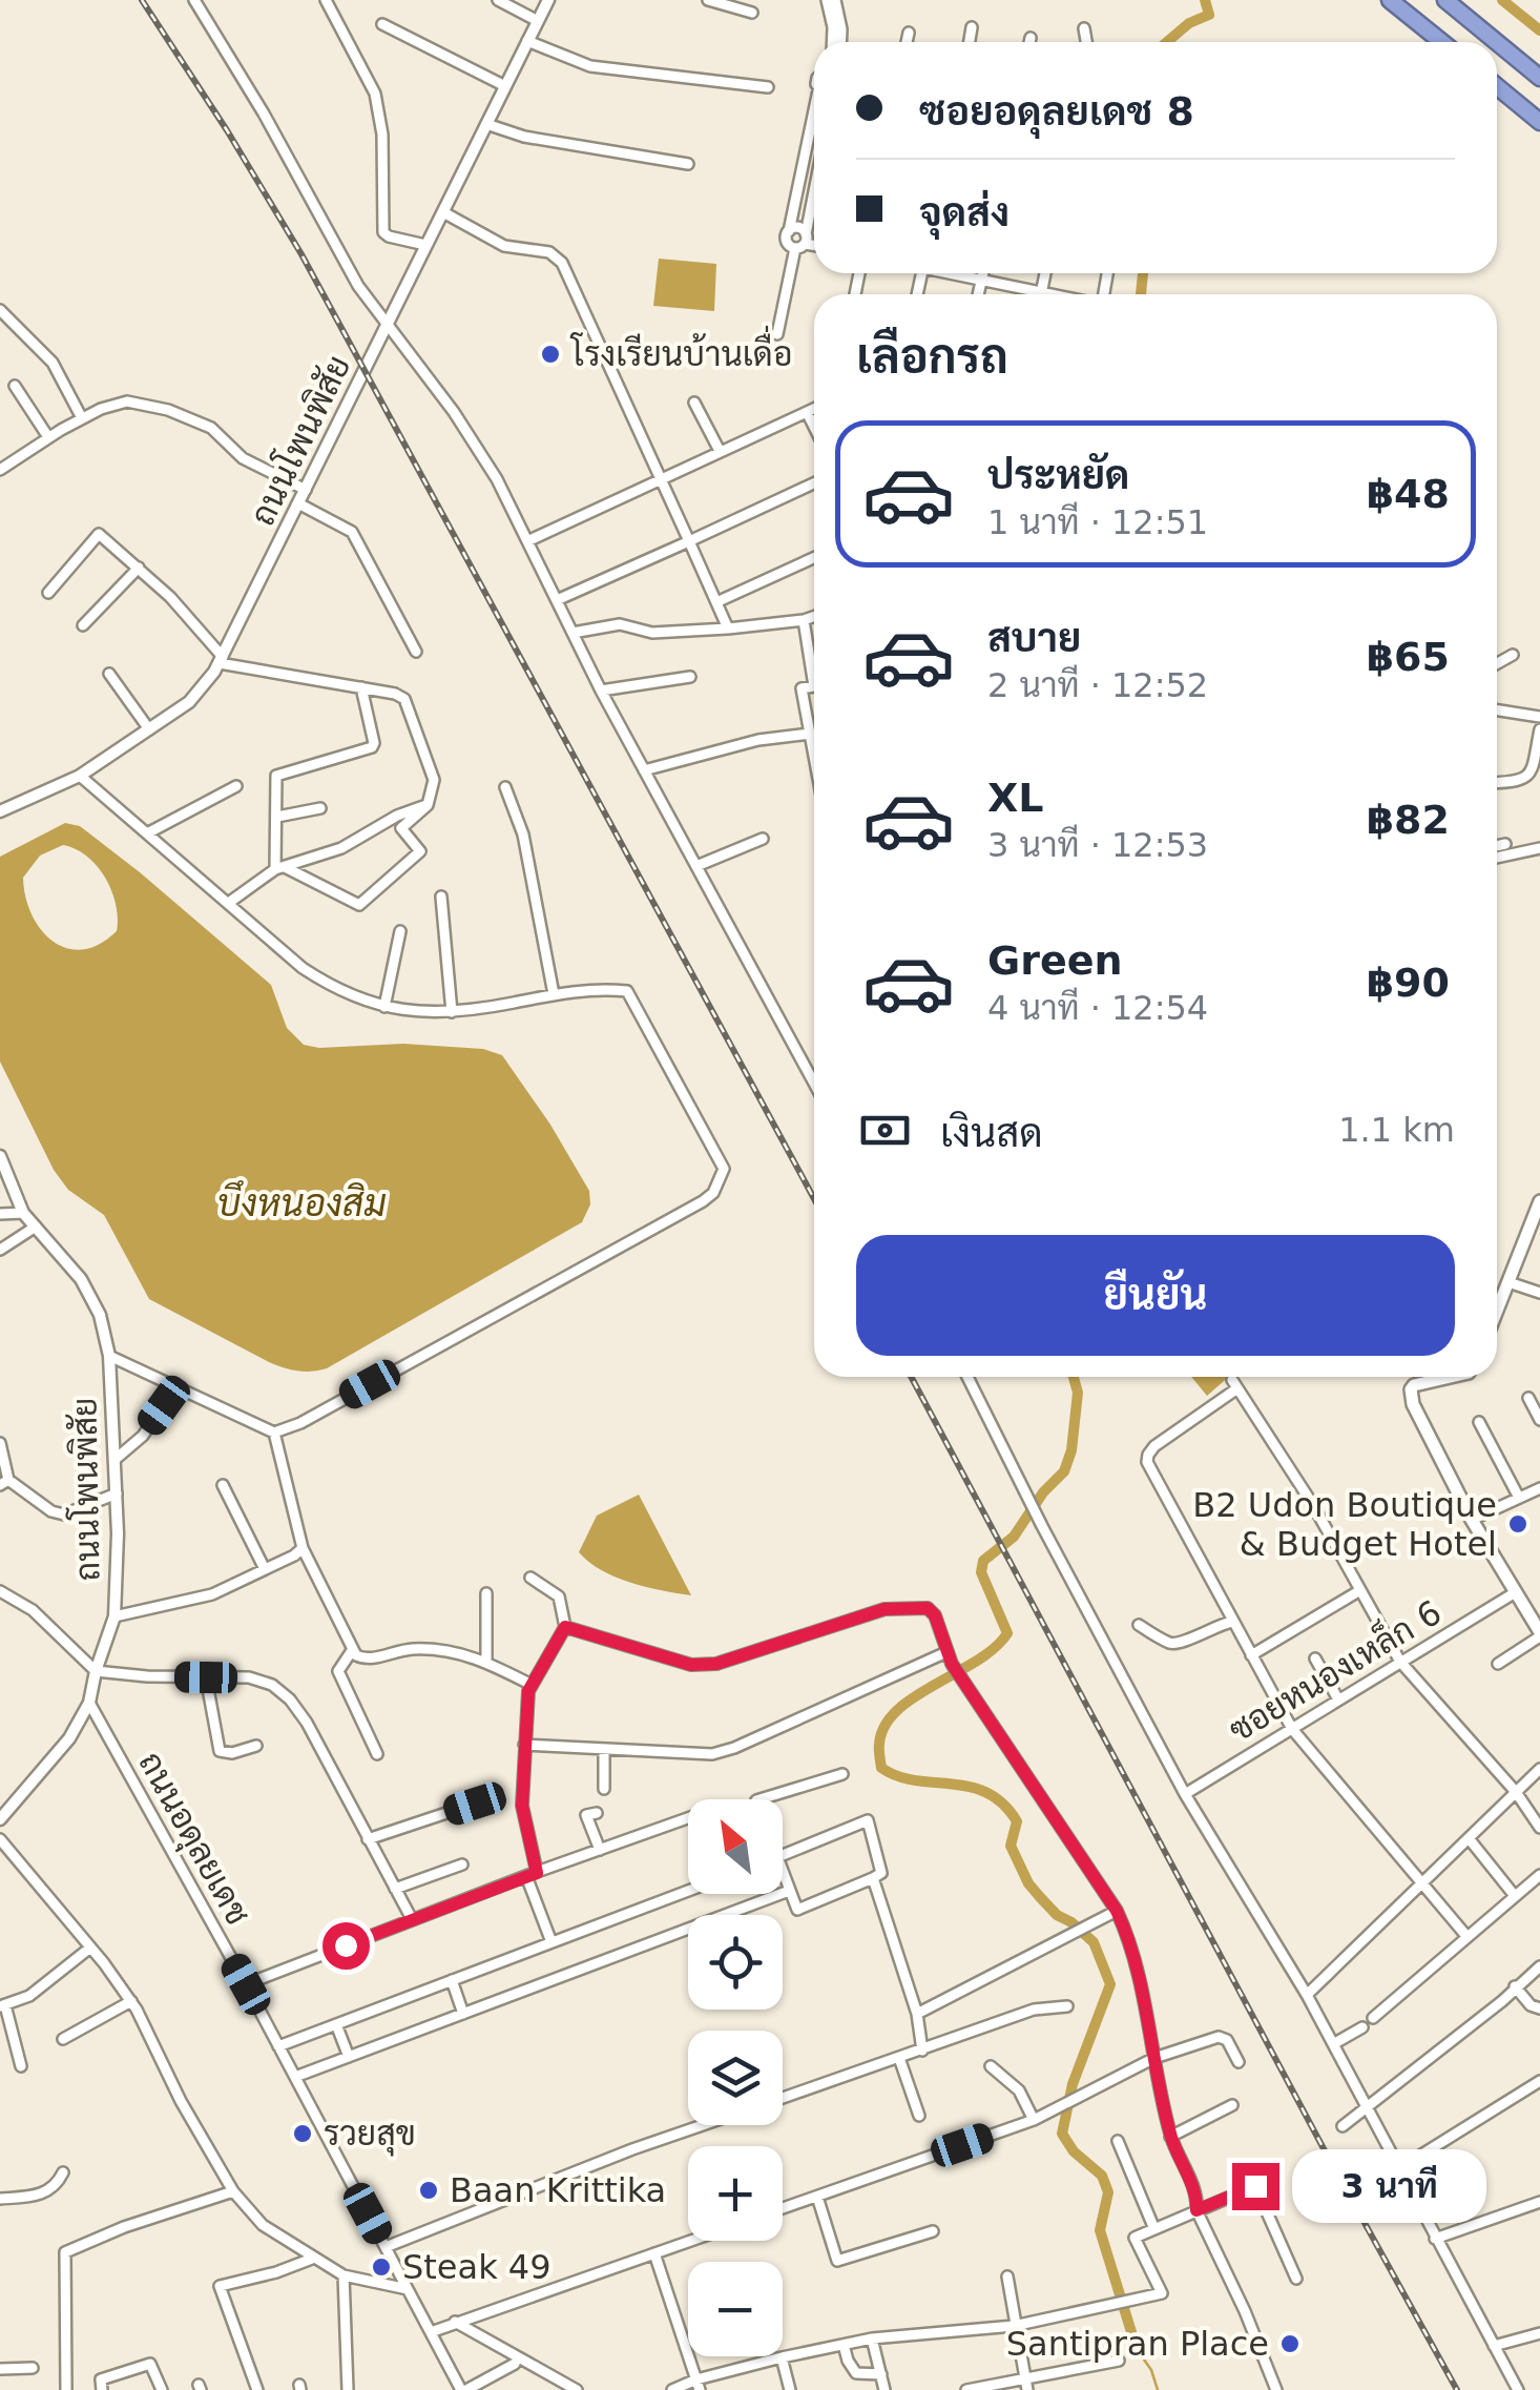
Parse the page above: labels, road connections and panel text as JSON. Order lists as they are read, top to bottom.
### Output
{
  "streets": {
    "street": ["ถนนโพนพิสัย", "ซอยหนองเหล็ก 6", "ถนนอดุลยเดช"]
  },
  "crossings": [
    ["ถนนโพนพิสัย", "ถนนอดุลยเดช"]
  ],
  "water": ["บึงหนองสิม"],
  "places": [
    "โรงเรียนบ้านเดื่อ",
    "B2 Udon Boutique & Budget Hotel",
    "รวยสุข",
    "Baan Krittika",
    "Steak 49",
    "Santipran Place"
  ],
  "north": "top left",
  "page": {
    "banner": ["ซอยอดุลยเดช 8", "จุดส่ง"],
    "heading": "เลือกรถ",
    "list": [
      {
        "name": "ประหยัด",
        "note": "1 นาที · 12:51",
        "value": "฿48"
      },
      {
        "name": "สบาย",
        "note": "2 นาที · 12:52",
        "value": "฿65"
      },
      {
        "name": "XL",
        "note": "3 นาที · 12:53",
        "value": "฿82"
      },
      {
        "name": "Green",
        "note": "4 นาที · 12:54",
        "value": "฿90"
      }
    ],
    "pay": ["เงินสด", "1.1 km"],
    "buttons": "ยืนยัน",
    "map_buttons": ["+", "−"],
    "bubble": "3 นาที"
  }
}
